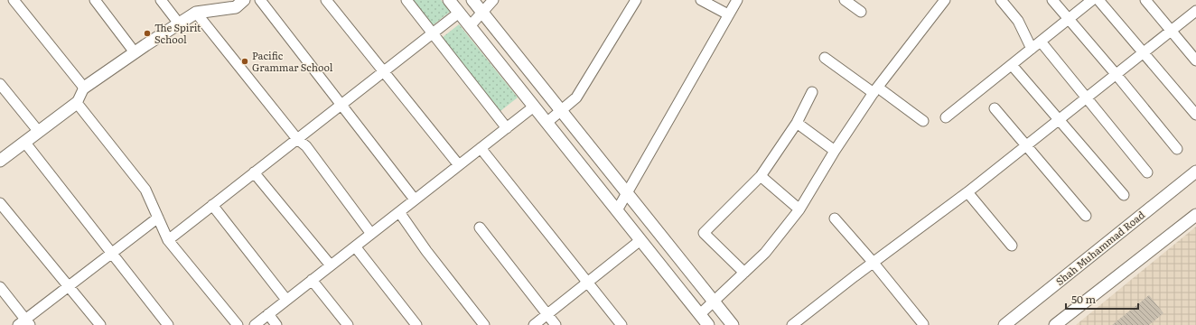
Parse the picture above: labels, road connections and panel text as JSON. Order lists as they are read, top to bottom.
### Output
{
  "streets": {
    "street": ["Shah Muhammad Road"]
  },
  "places": ["The Spirit School", "Pacific Grammar School"],
  "scale_bar": "50 m"
}
